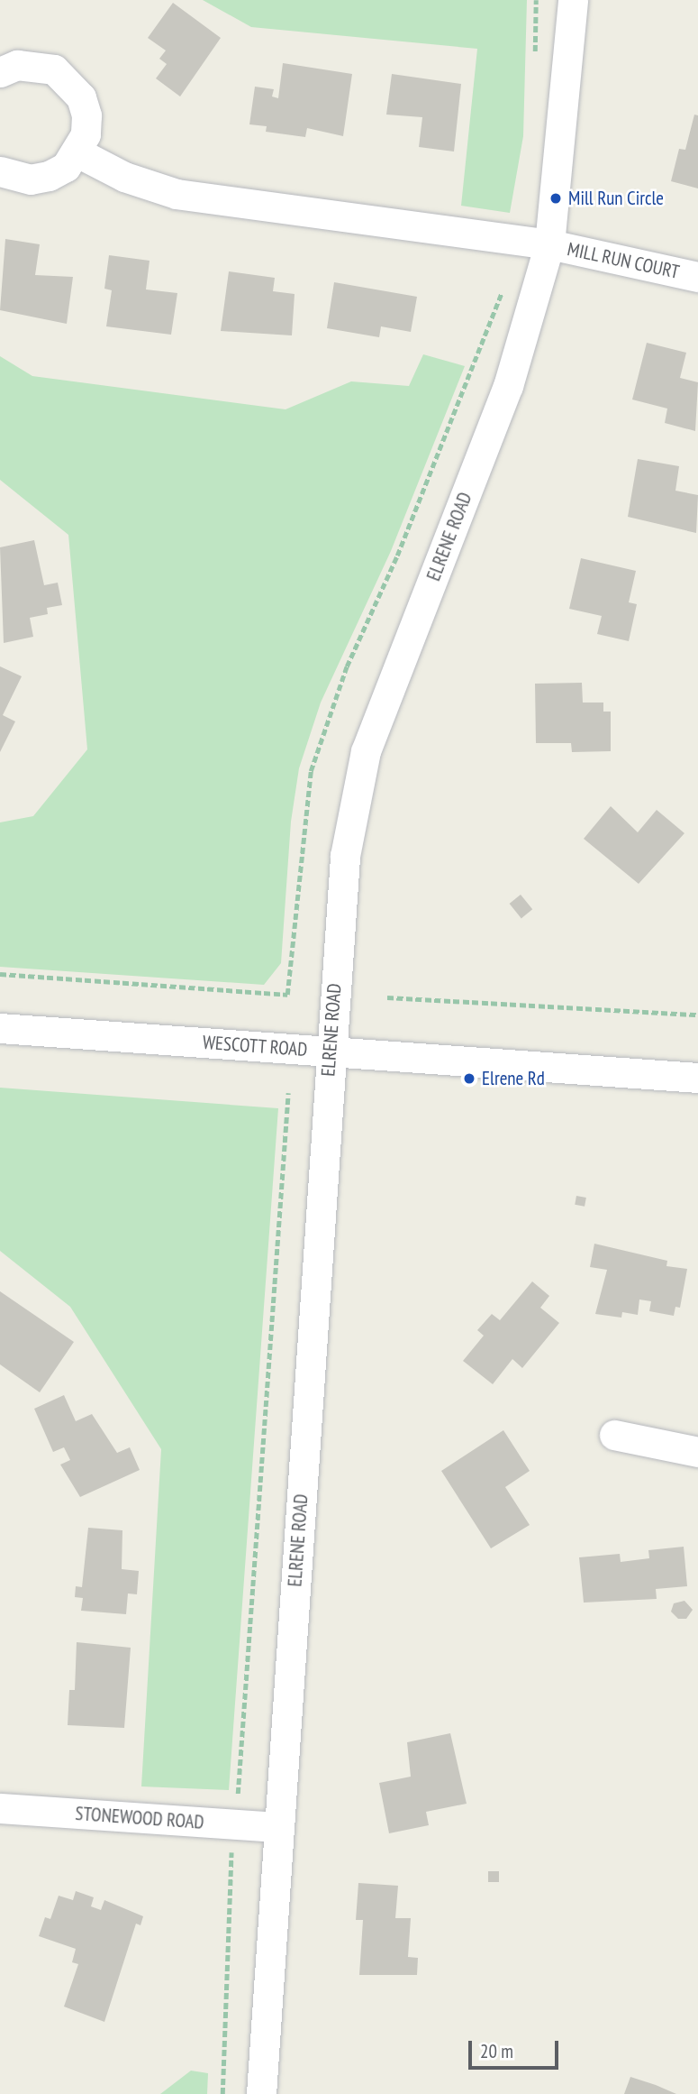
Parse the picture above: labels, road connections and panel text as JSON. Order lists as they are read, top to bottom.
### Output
{
  "streets": {
    "street": [
      "MILL RUN COURT",
      "ELRENE ROAD",
      "WESCOTT ROAD",
      "STONEWOOD ROAD"
    ]
  },
  "crossings": [
    ["MILL RUN COURT", "ELRENE ROAD"],
    ["ELRENE ROAD", "WESCOTT ROAD"],
    ["ELRENE ROAD", "STONEWOOD ROAD"]
  ],
  "places": ["Mill Run Circle", "Elrene Rd"],
  "scale_bar": "20 m"
}
